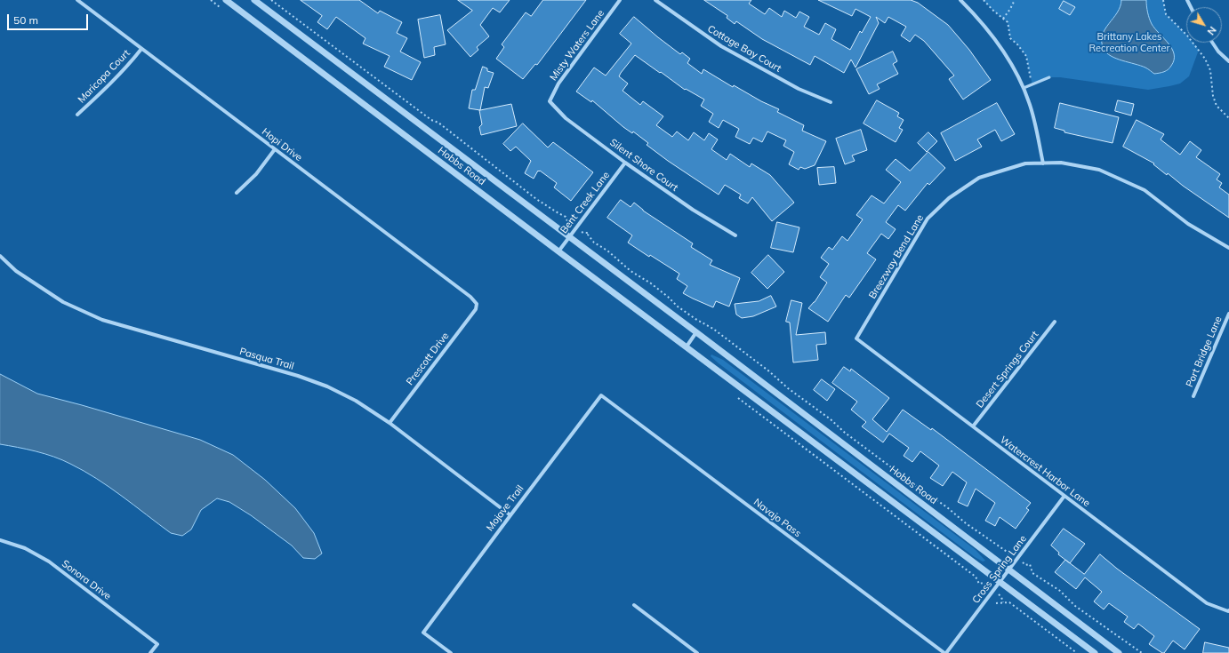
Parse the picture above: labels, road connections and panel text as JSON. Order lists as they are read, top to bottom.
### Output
{
  "streets": {
    "street": [
      "Misty Waters Lane",
      "Cottage Bay Court",
      "Maricopa Court",
      "Hopi Drive",
      "Silent Shore Court",
      "Hobbs Road",
      "Bent Creek Lane",
      "Breezway Bend Lane",
      "Port Bridge Lane",
      "Pasqua Trail",
      "Prescott Drive",
      "Desert Springs Court",
      "Watercrest Harbor Lane",
      "Mojave Trail",
      "Navajo Pass",
      "Cross Spring Lane",
      "Sonora Drive"
    ]
  },
  "crossings": [
    ["Misty Waters Lane", "Silent Shore Court"],
    ["Maricopa Court", "Hopi Drive"],
    ["Hopi Drive", "Prescott Drive"],
    ["Silent Shore Court", "Bent Creek Lane"],
    ["Hobbs Road", "Bent Creek Lane"],
    ["Hobbs Road", "Cross Spring Lane"],
    ["Breezway Bend Lane", "Watercrest Harbor Lane"],
    ["Pasqua Trail", "Prescott Drive"],
    ["Pasqua Trail", "Mojave Trail"],
    ["Desert Springs Court", "Watercrest Harbor Lane"],
    ["Watercrest Harbor Lane", "Cross Spring Lane"],
    ["Mojave Trail", "Navajo Pass"],
    ["Navajo Pass", "Cross Spring Lane"]
  ],
  "parks": ["Brittany Lakes Recreation Center"],
  "scale_bar": "50 m",
  "north": "bottom right"
}
